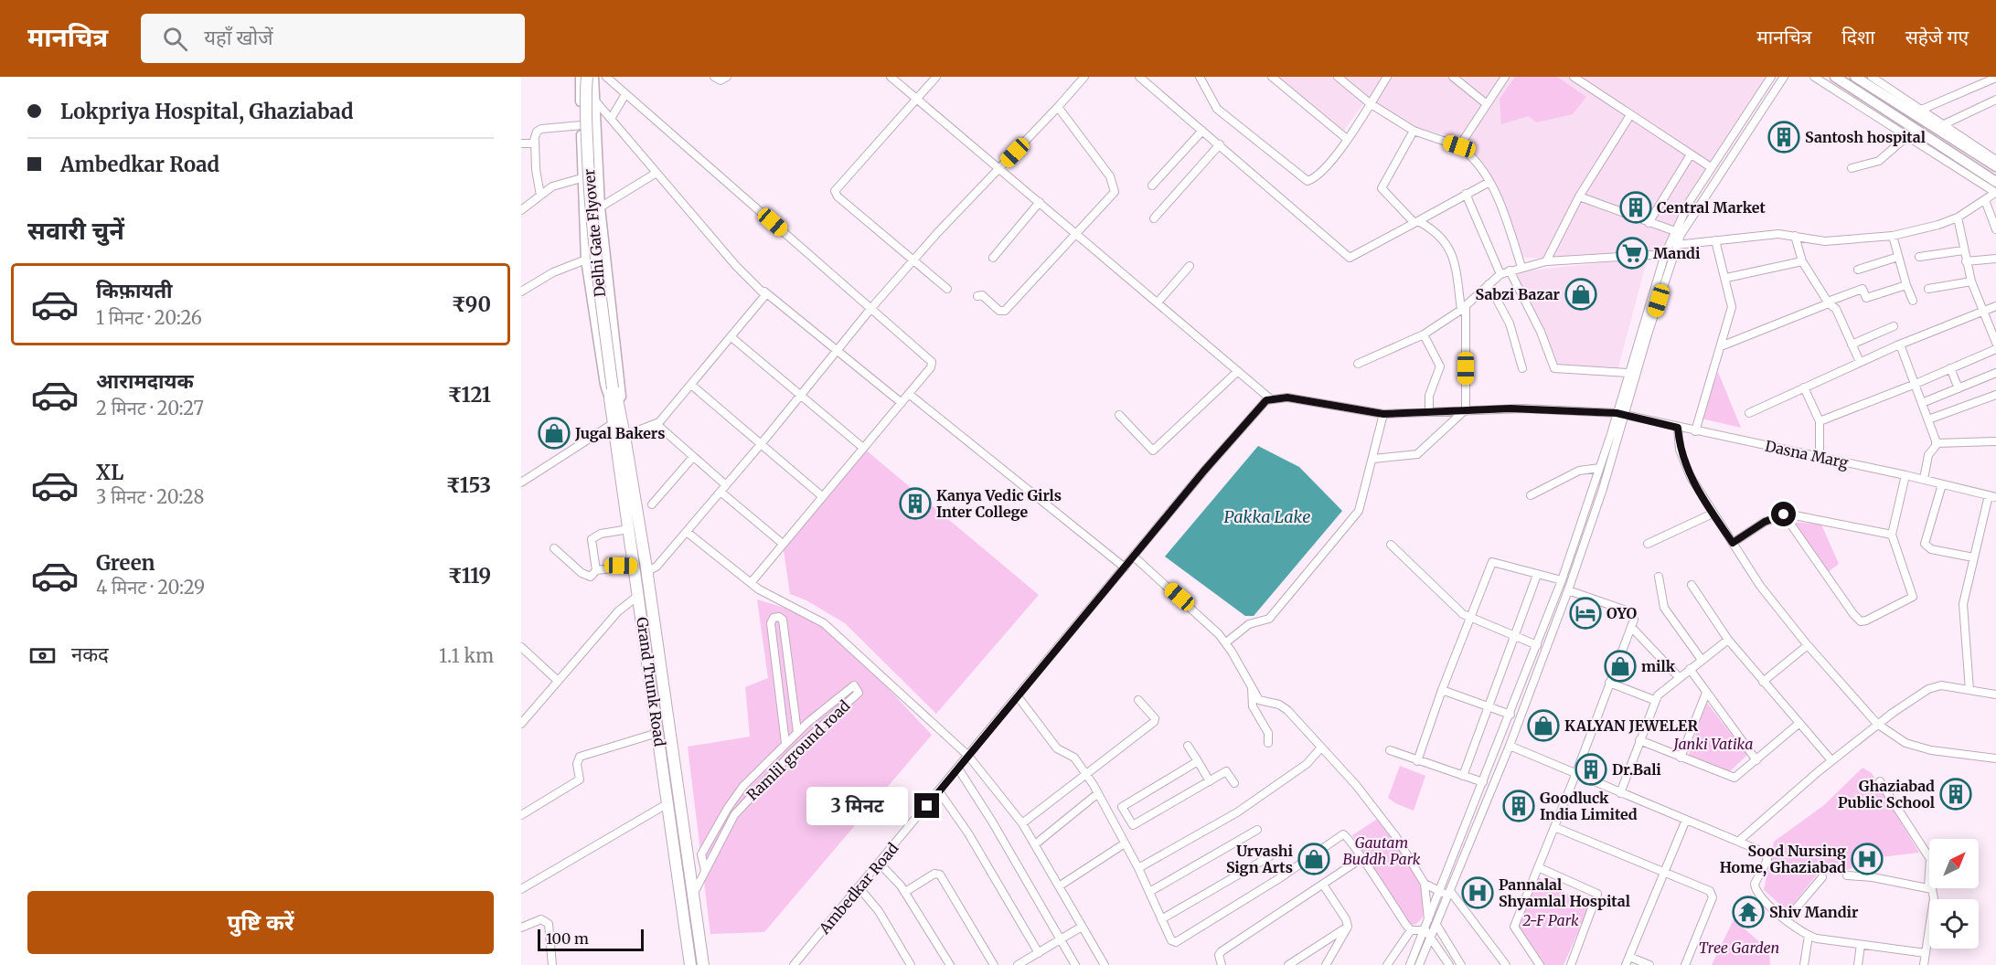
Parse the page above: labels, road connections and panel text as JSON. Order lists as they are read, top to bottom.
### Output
{
  "streets": {
    "highway": ["Delhi Gate Flyover", "Grand Trunk Road"],
    "street": ["Dasna Marg", "Ramlil ground road", "Ambedkar Road"]
  },
  "crossings": [
    ["Delhi Gate Flyover", "Grand Trunk Road"],
    ["Grand Trunk Road", "Ramlil ground road"]
  ],
  "water": ["Pakka Lake"],
  "parks": [
    "Janki Vatika",
    "Gautam Buddh Park",
    "2-F Park",
    "Tree Garden"
  ],
  "places": {
    "building": [
      "Santosh hospital",
      "Central Market",
      "Kanya Vedic Girls Inter College",
      "Dr.Bali",
      "Ghaziabad Public School",
      "Goodluck India Limited"
    ],
    "supermarket": ["Mandi"],
    "shop": [
      "Sabzi Bazar",
      "Jugal Bakers",
      "milk",
      "KALYAN JEWELER",
      "Urvashi Sign Arts"
    ],
    "hotel": ["OYO"],
    "hospital": ["Sood Nursing Home, Ghaziabad", "Pannalal Shyamlal Hospital"],
    "temple": ["Shiv Mandir"]
  },
  "scale_bar": "100 m",
  "north": "top right",
  "page": {
    "header": "मानचित्र",
    "search": "यहाँ खोजें",
    "nav": ["मानचित्र", "दिशा", "सहेजे गए"],
    "banner": ["Lokpriya Hospital, Ghaziabad", "Ambedkar Road"],
    "heading": "सवारी चुनें",
    "list": [
      {
        "name": "किफ़ायती",
        "note": "1 मिनट · 20:26",
        "value": "₹90"
      },
      {
        "name": "आरामदायक",
        "note": "2 मिनट · 20:27",
        "value": "₹121"
      },
      {
        "name": "XL",
        "note": "3 मिनट · 20:28",
        "value": "₹153"
      },
      {
        "name": "Green",
        "note": "4 मिनट · 20:29",
        "value": "₹119"
      }
    ],
    "pay": ["नकद", "1.1 km"],
    "bubble": "3 मिनट",
    "buttons": "पुष्टि करें",
    "scale": "100 m"
  }
}
